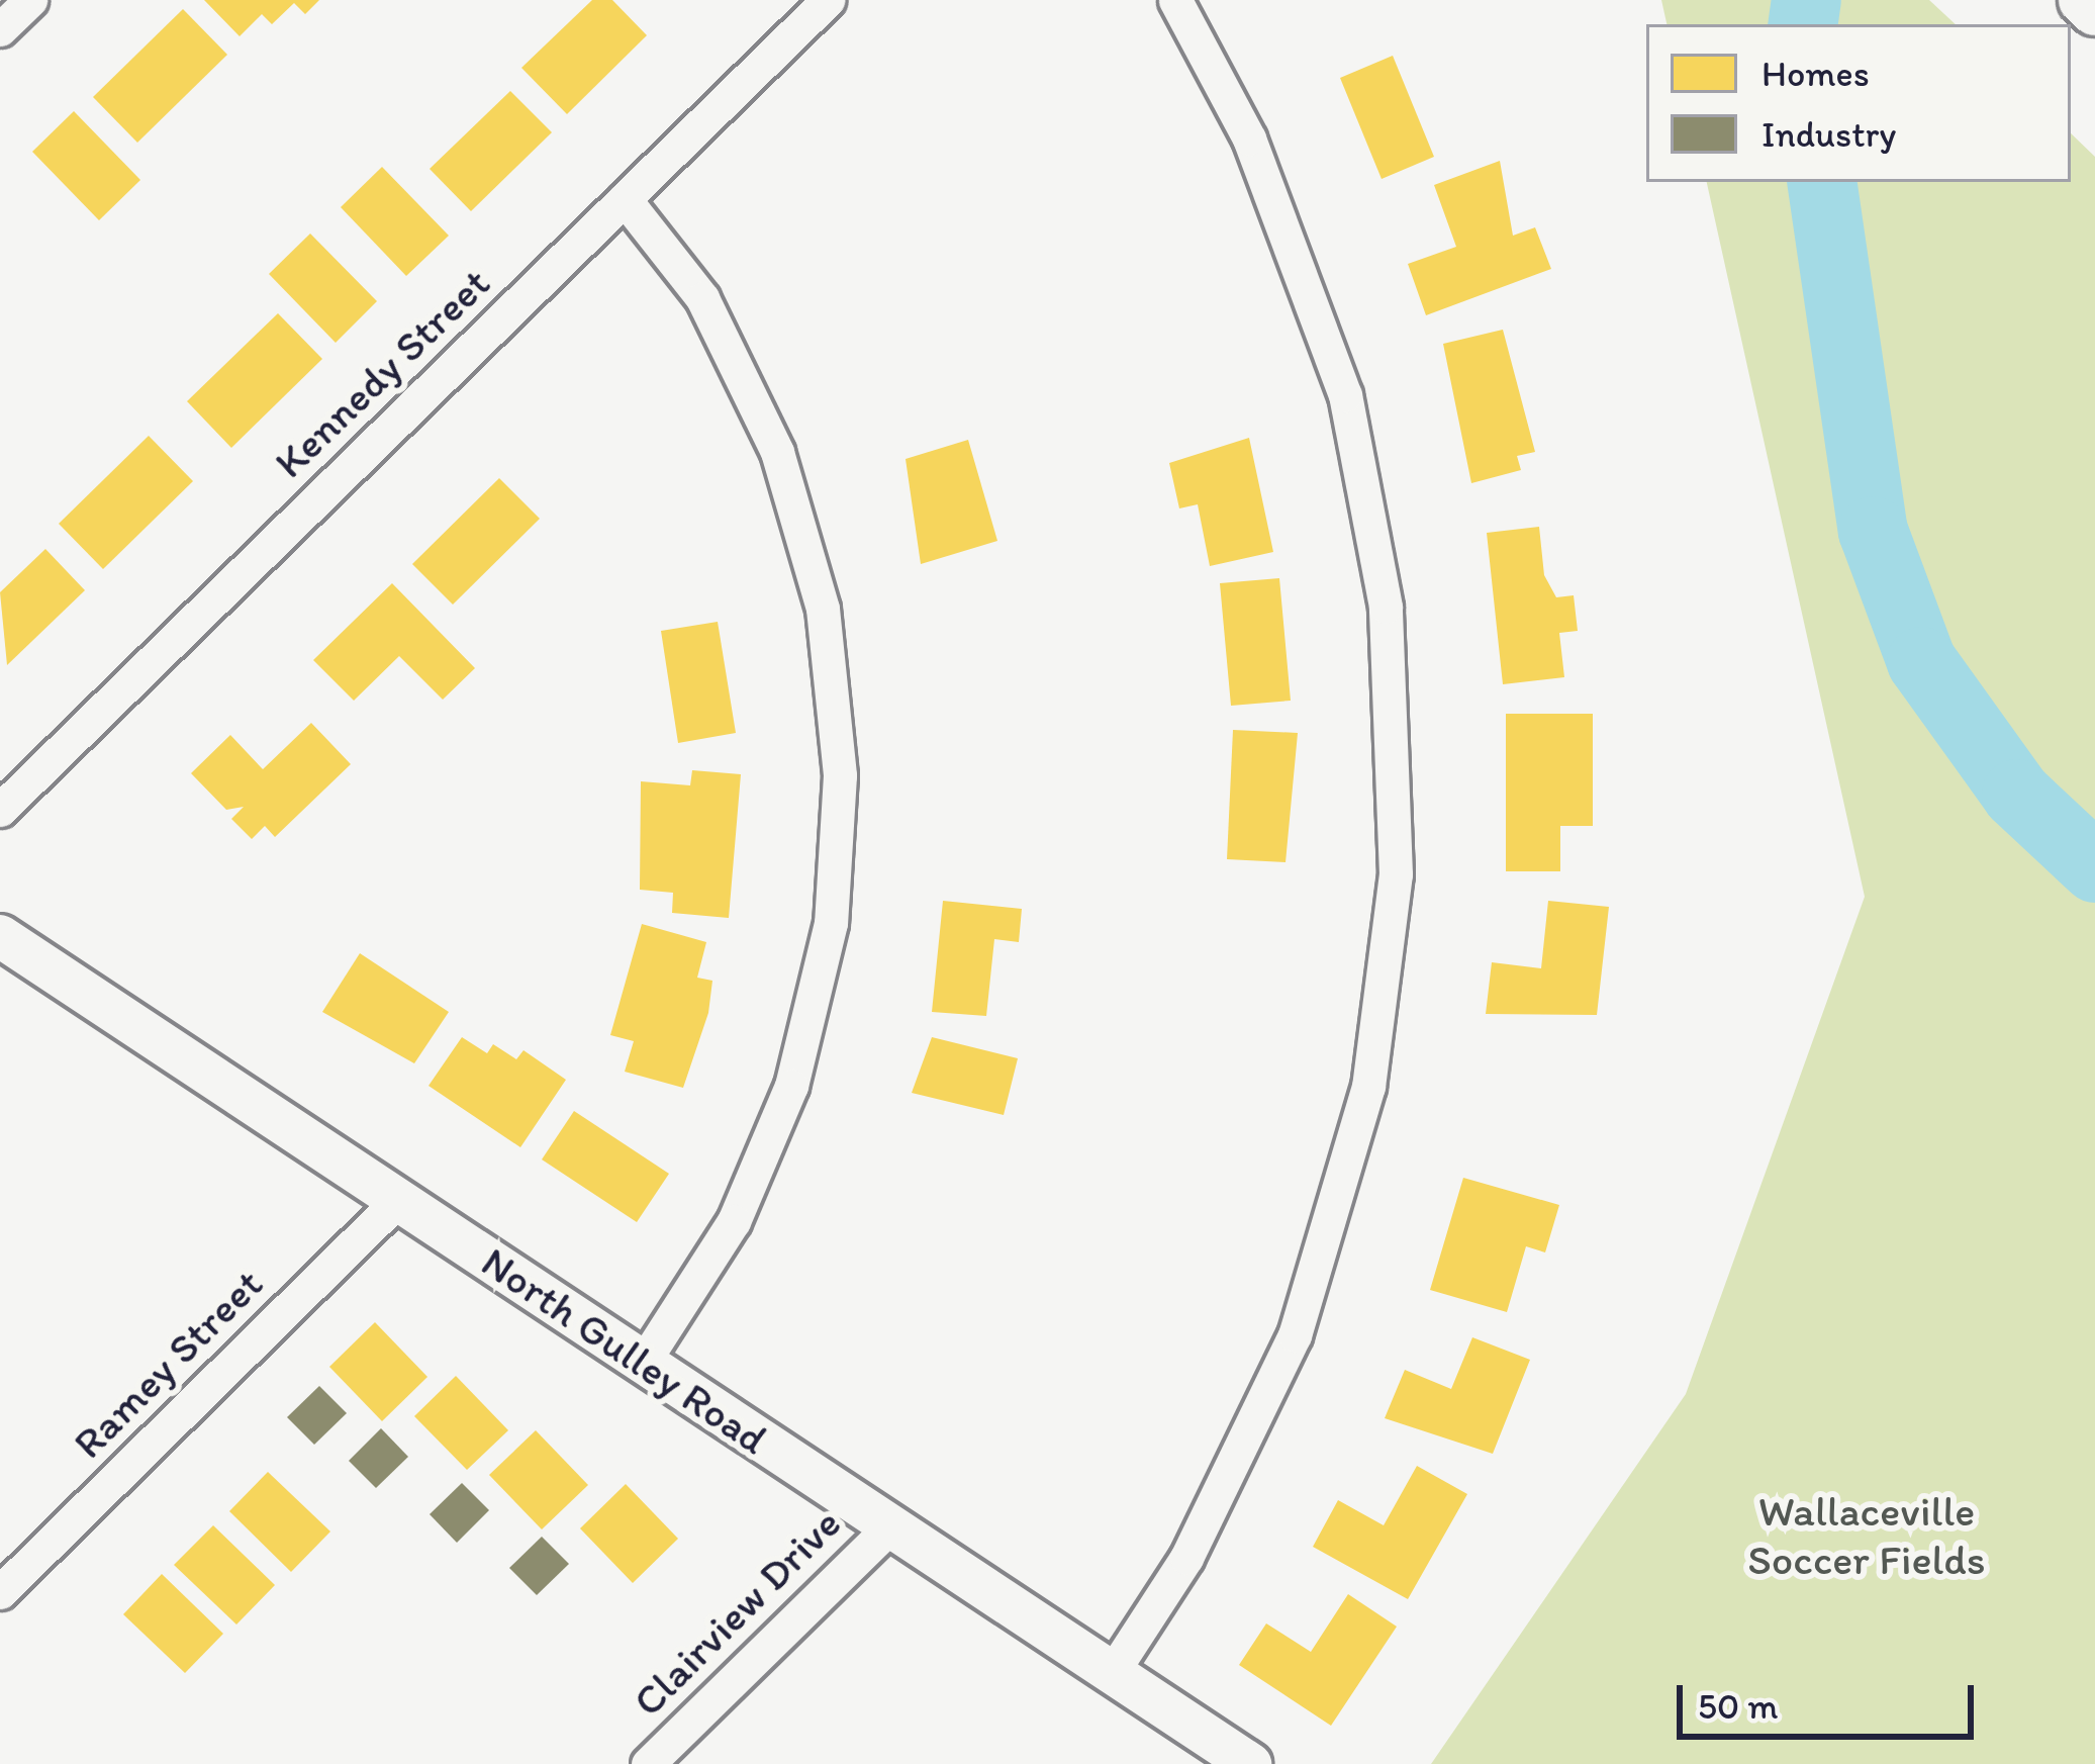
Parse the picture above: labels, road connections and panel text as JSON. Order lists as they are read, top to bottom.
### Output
{
  "streets": {
    "street": [
      "Kennedy Street",
      "North Gulley Road",
      "Ramey Street",
      "Clairview Drive"
    ]
  },
  "crossings": [
    ["North Gulley Road", "Ramey Street"],
    ["North Gulley Road", "Clairview Drive"]
  ],
  "parks": ["Wallaceville Soccer Fields"],
  "legend": ["Homes", "Industry"],
  "scale_bar": "50 m"
}
